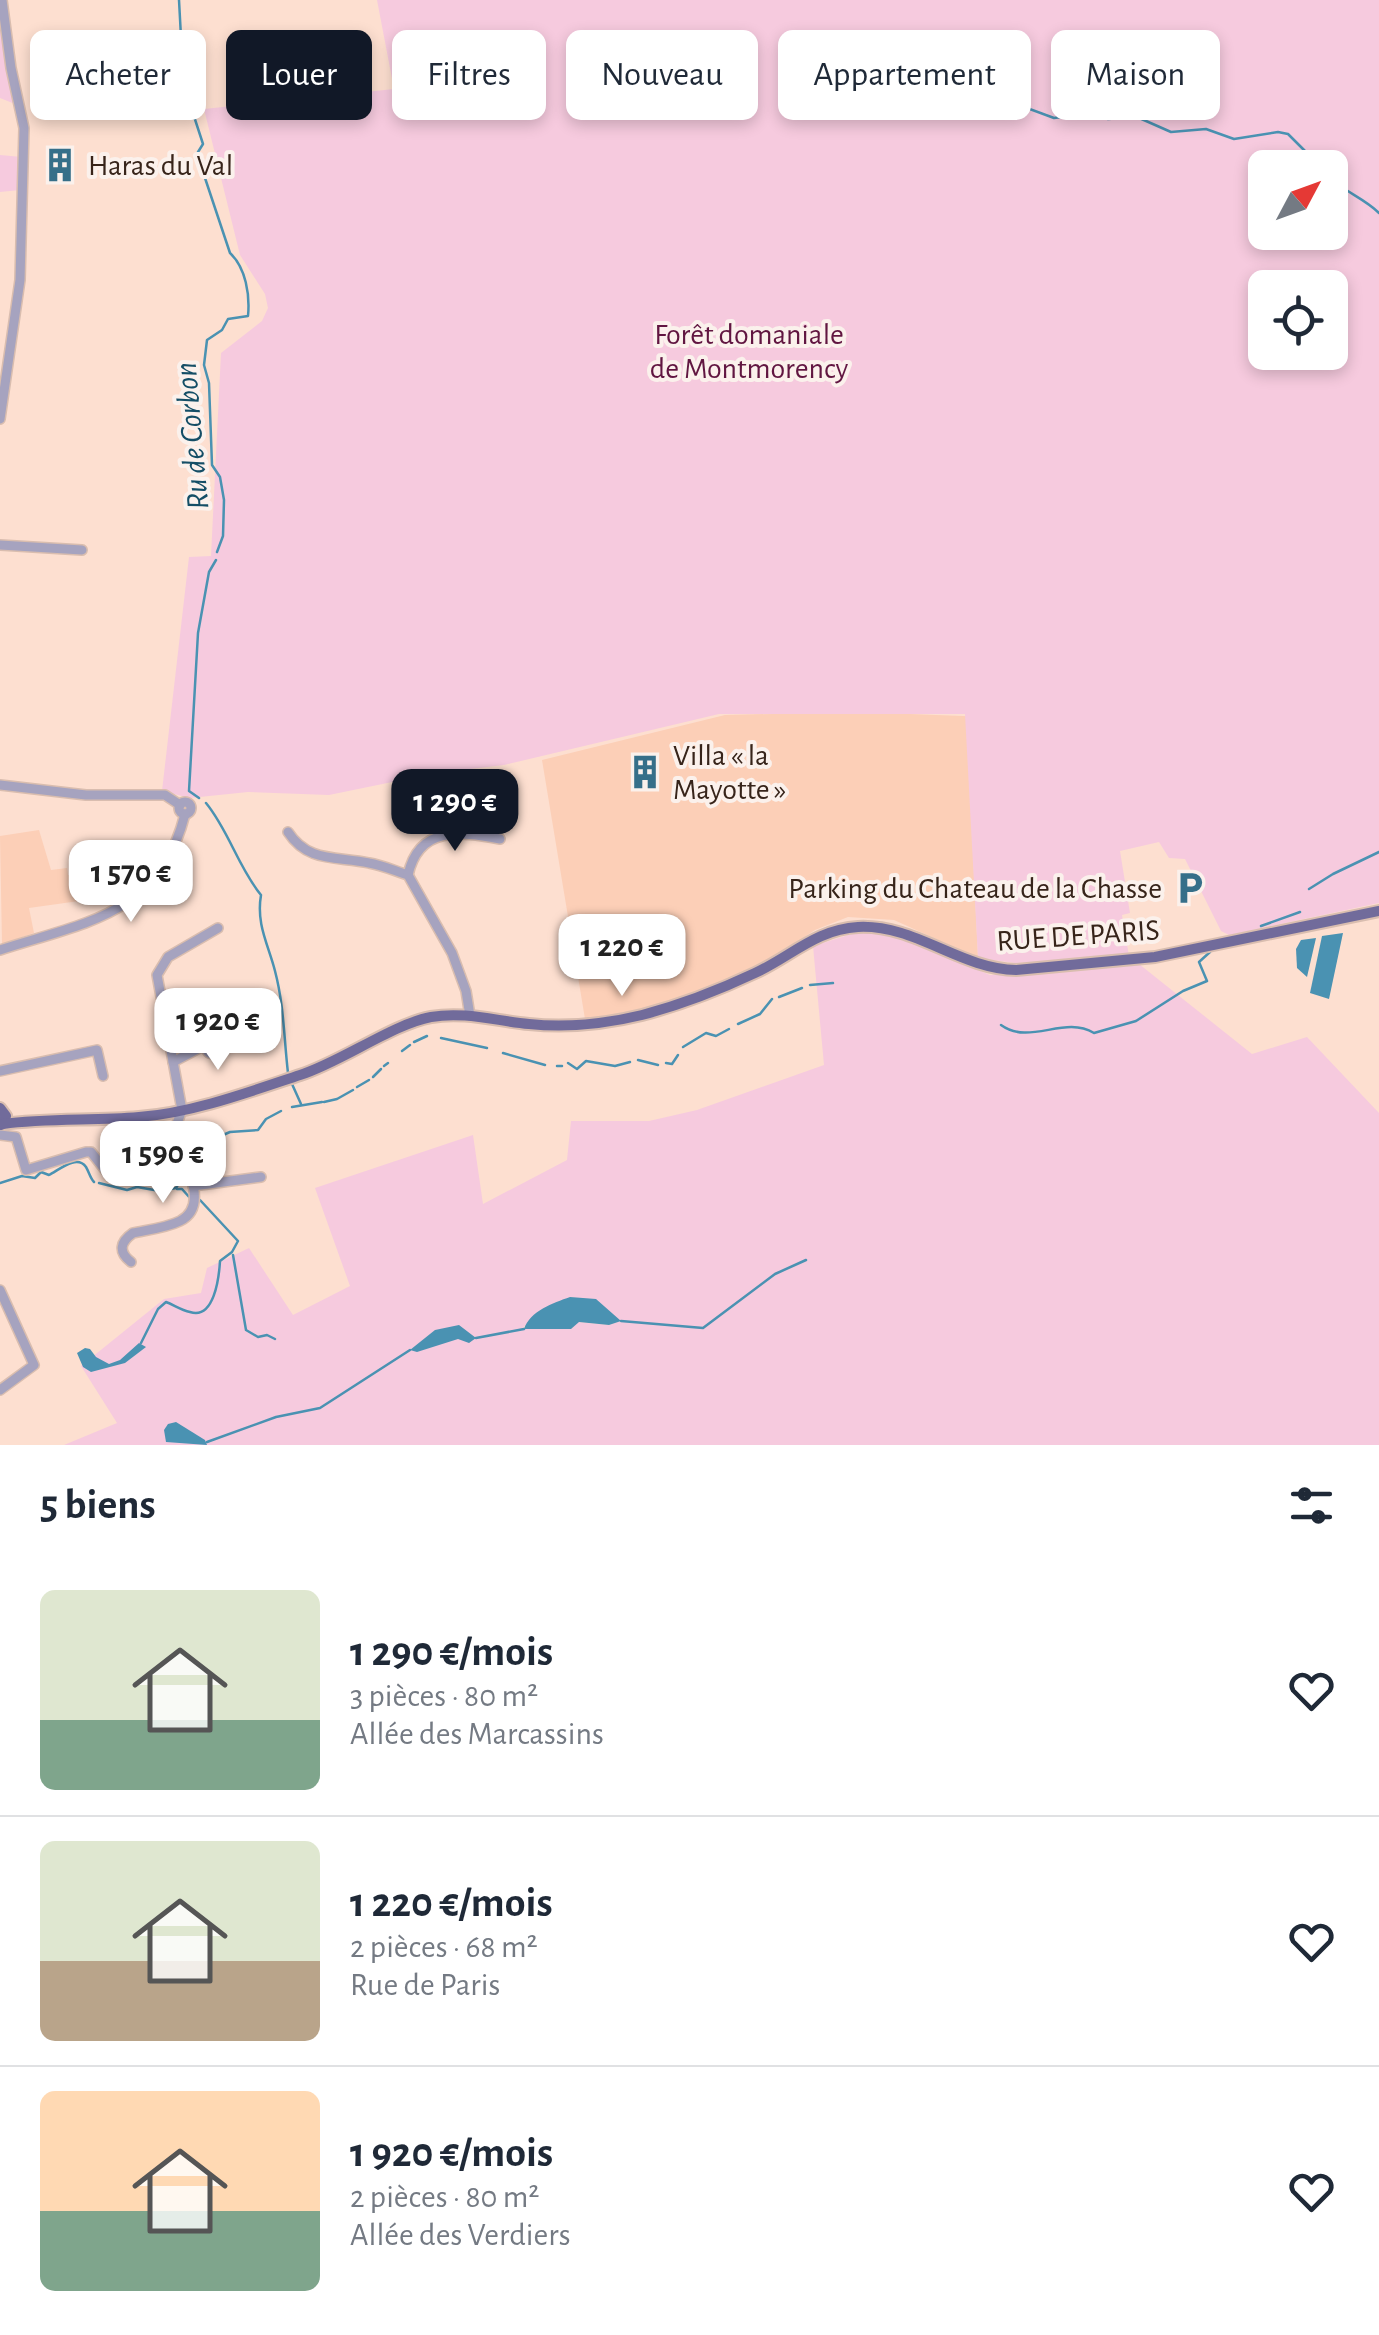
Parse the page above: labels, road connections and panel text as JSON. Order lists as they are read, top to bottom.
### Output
{
  "streets": {
    "main road": ["RUE DE PARIS"]
  },
  "water": ["Ru de Corbon"],
  "parks": ["Forêt domaniale de Montmorency"],
  "places": {
    "building": ["Haras du Val", "Villa « la Mayotte »"],
    "parking": ["Parking du Chateau de la Chasse"]
  },
  "north": "top right",
  "page": {
    "chip": [
      "Acheter",
      "Louer",
      "Filtres",
      "Nouveau",
      "Appartement",
      "Maison"
    ],
    "price": [
      "1 290 €",
      "1 570 €",
      "1 220 €",
      "1 920 €",
      "1 590 €"
    ],
    "heading": "5 biens",
    "list": [
      {
        "name": "1 290 €/mois",
        "note": "3 pièces · 80 m² · Allée des Marcassins"
      },
      {
        "name": "1 220 €/mois",
        "note": "2 pièces · 68 m² · Rue de Paris"
      },
      {
        "name": "1 920 €/mois",
        "note": "2 pièces · 80 m² · Allée des Verdiers"
      }
    ]
  }
}
